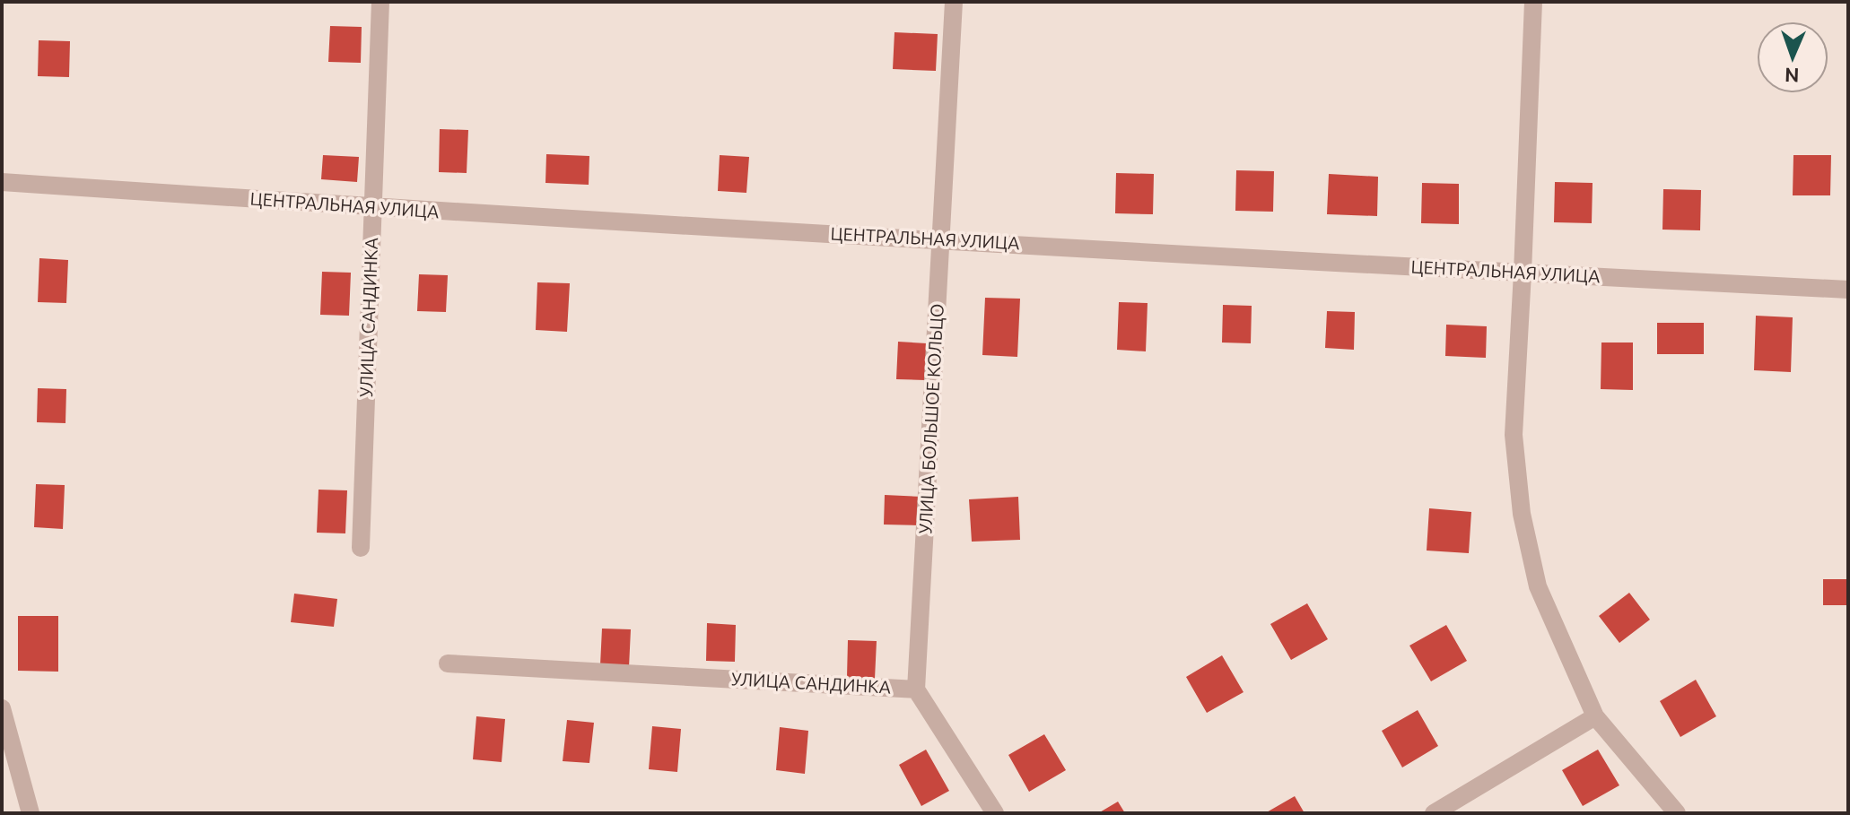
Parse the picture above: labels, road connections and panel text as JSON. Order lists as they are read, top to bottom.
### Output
{
  "streets": {
    "street": ["ЦЕНТРАЛЬНАЯ УЛИЦА", "УЛИЦА САНДИНКА", "УЛИЦА БОЛЬШОЕ КОЛЬЦО"]
  },
  "crossings": [
    ["ЦЕНТРАЛЬНАЯ УЛИЦА", "УЛИЦА САНДИНКА"],
    ["ЦЕНТРАЛЬНАЯ УЛИЦА", "УЛИЦА БОЛЬШОЕ КОЛЬЦО"],
    ["УЛИЦА САНДИНКА", "УЛИЦА БОЛЬШОЕ КОЛЬЦО"]
  ],
  "north": "bottom"
}
